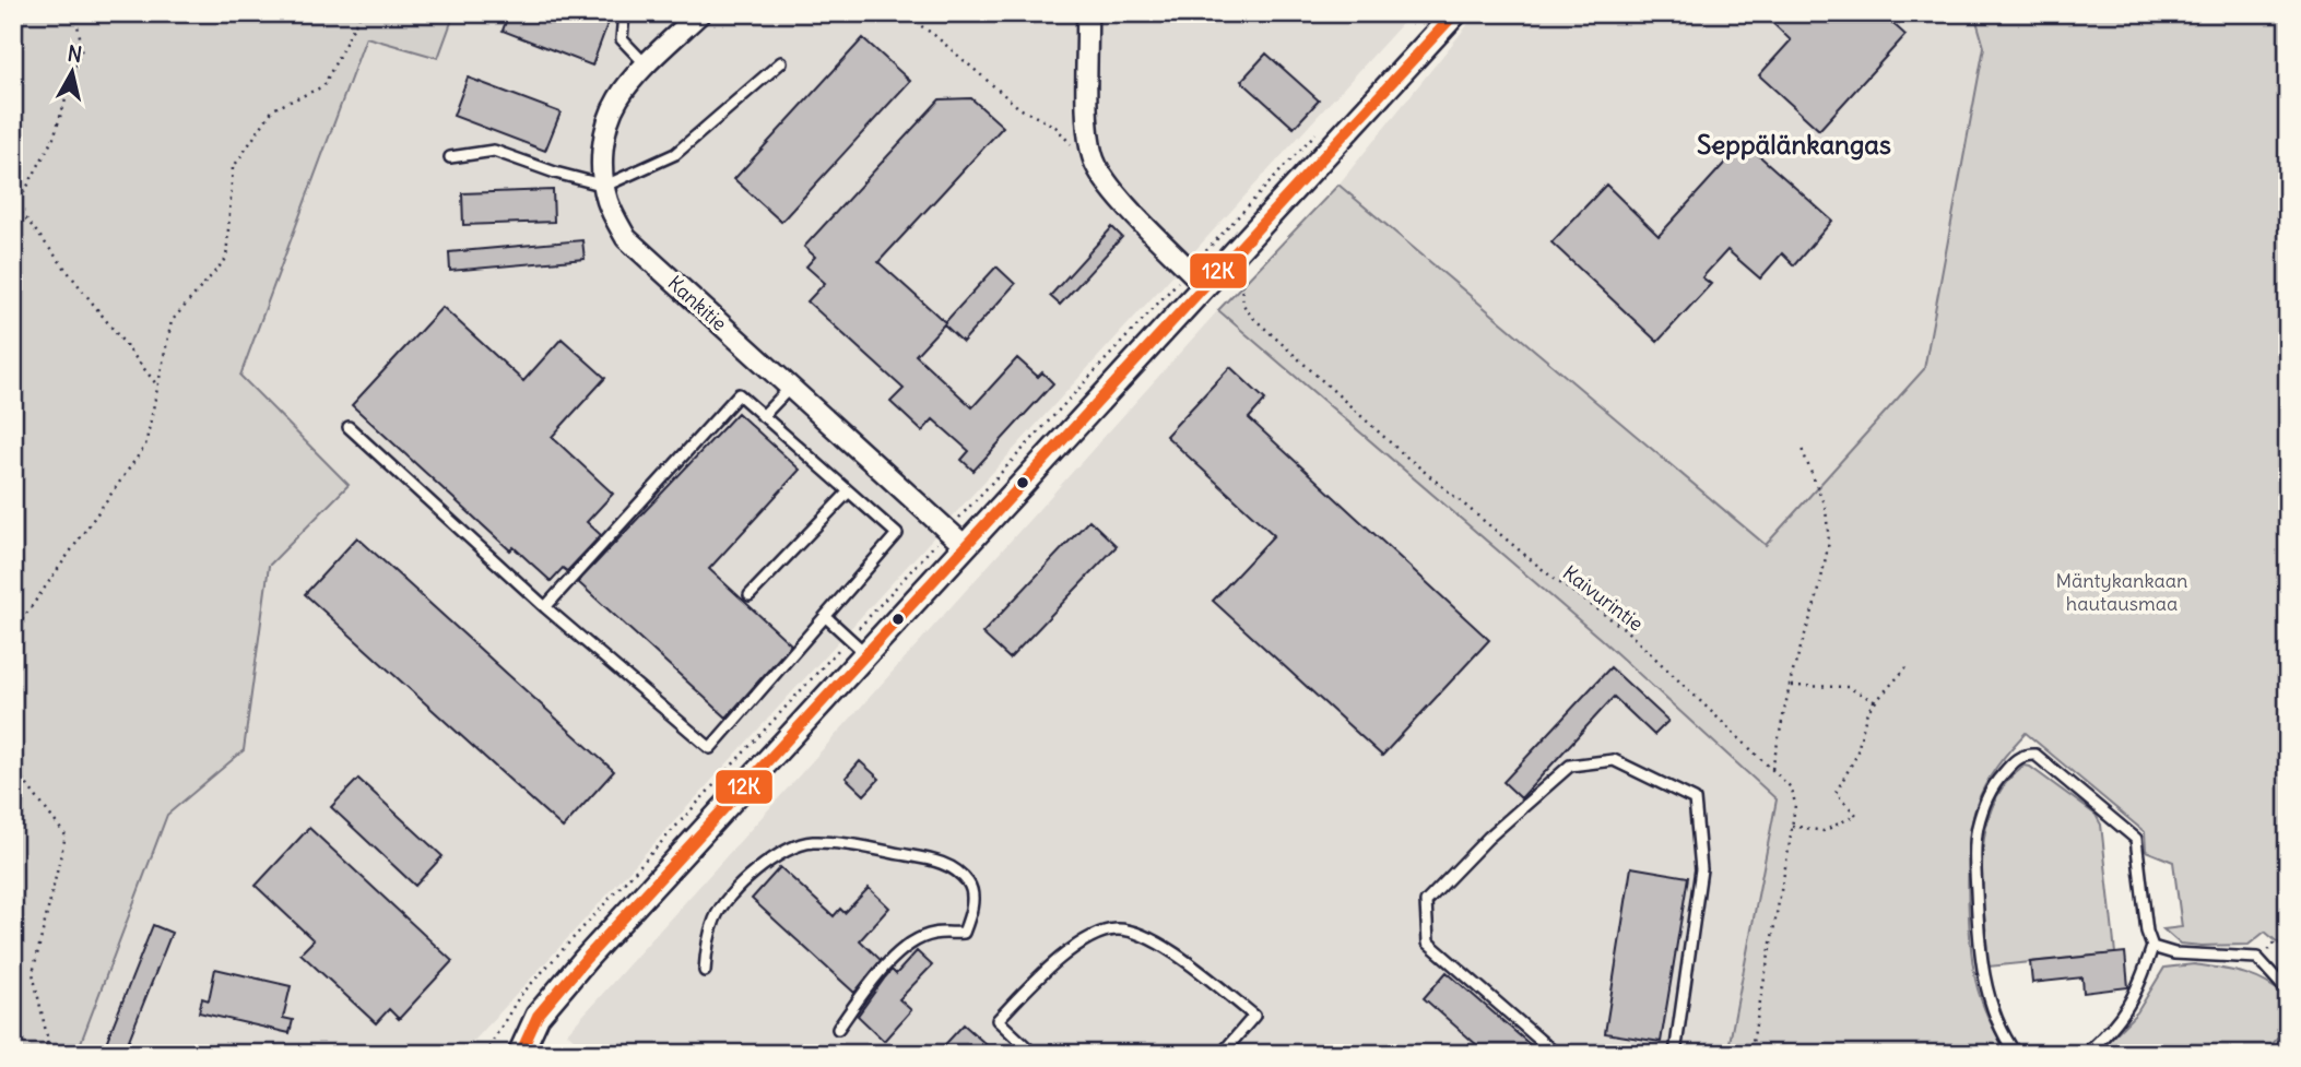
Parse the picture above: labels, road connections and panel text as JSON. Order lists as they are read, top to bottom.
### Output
{
  "streets": {
    "street": ["Kankitie"],
    "path": ["Kaivurintie"]
  },
  "districts": ["Seppälänkangas"],
  "parks": ["Mäntykankaan hautausmaa"],
  "lines": ["transit line 12K"],
  "north": "top"
}
